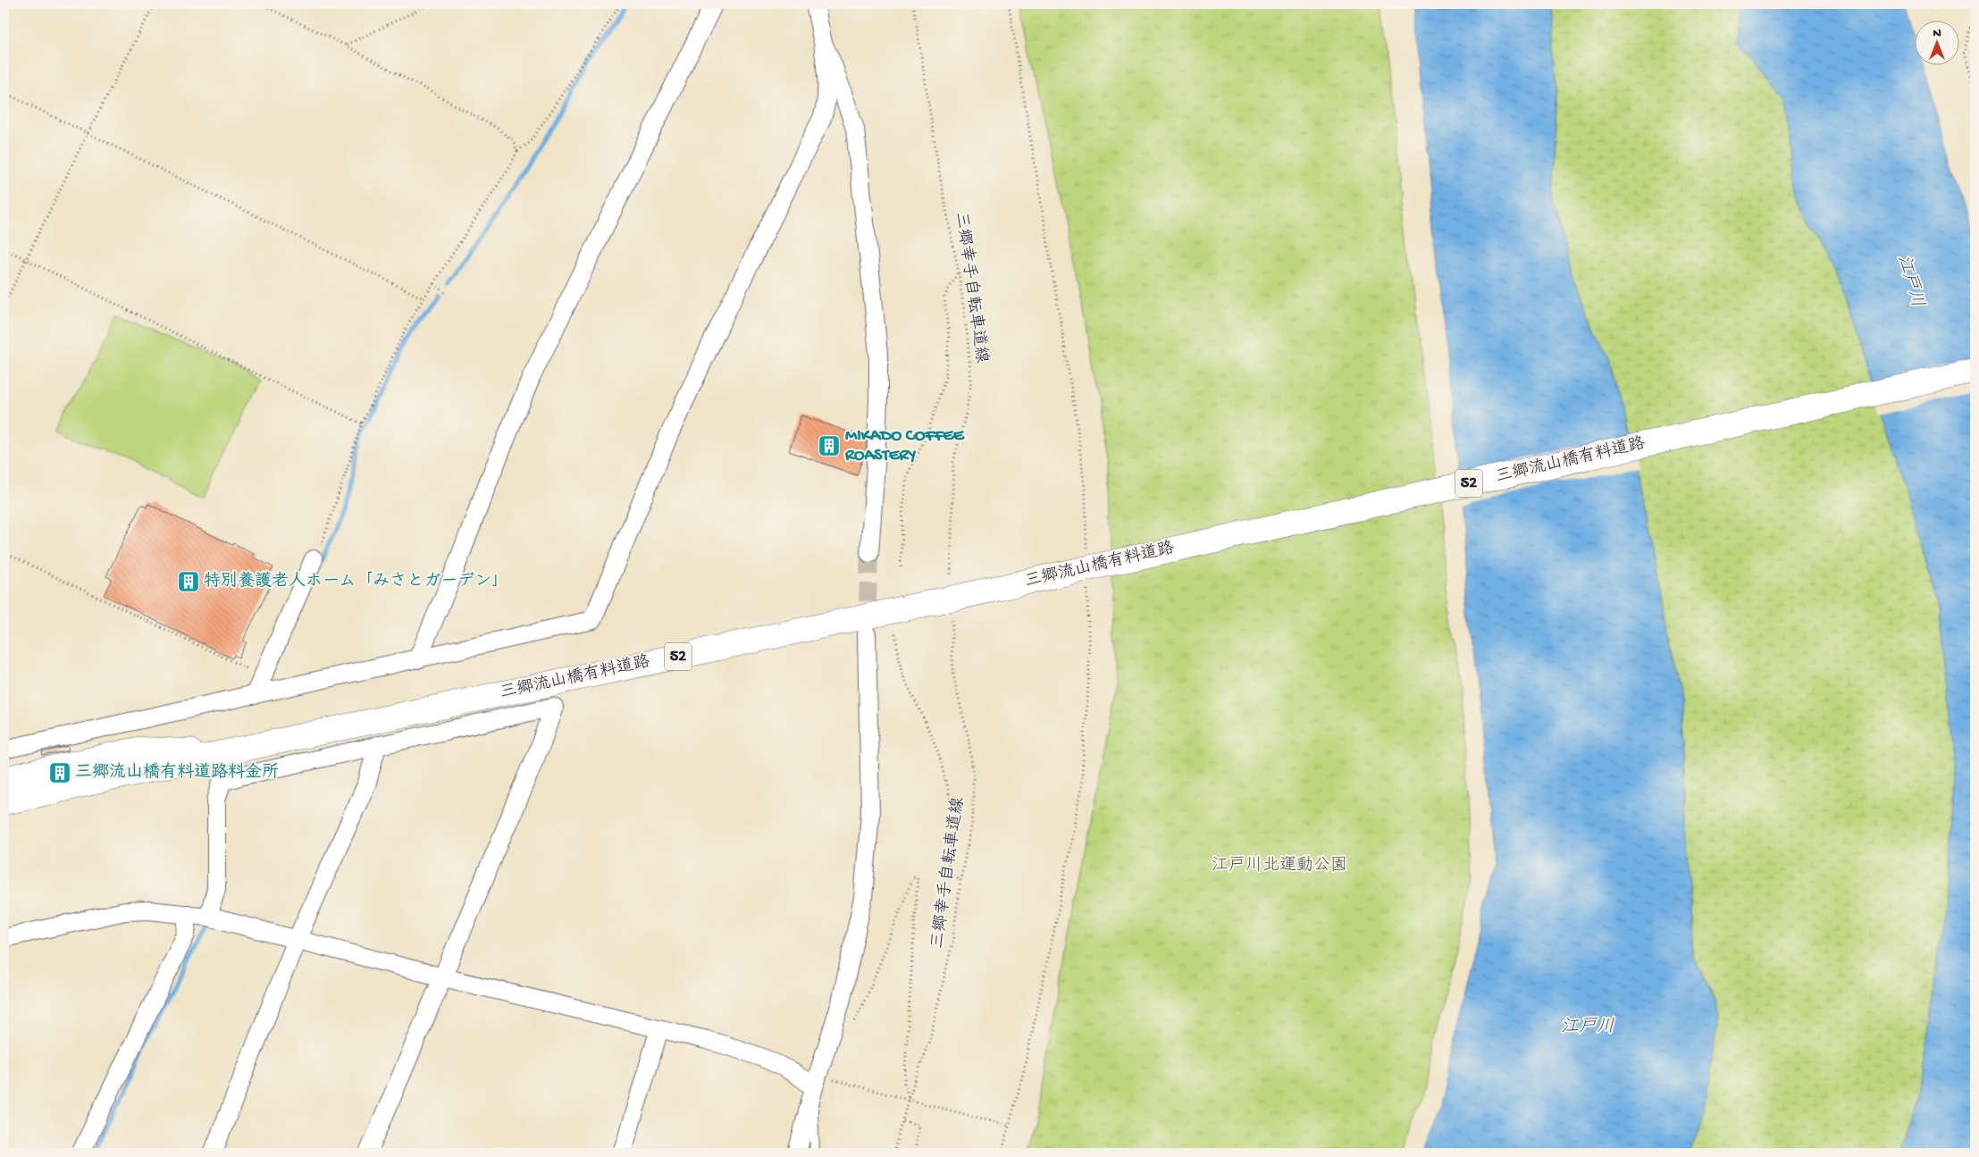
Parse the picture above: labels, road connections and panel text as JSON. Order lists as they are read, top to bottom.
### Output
{
  "streets": {
    "main road": ["三郷流山橋有料道路", "52"],
    "path": ["三郷幸手自転車道線"]
  },
  "crossings": [
    ["三郷幸手自転車道線", "三郷流山橋有料道路"]
  ],
  "water": ["江戸川"],
  "parks": ["江戸川北運動公園"],
  "places": {
    "building": ["MIKADO COFFEE ROASTERY", "特別養護老人ホーム「みさとガーデン」", "三郷流山橋有料道路料金所"]
  },
  "north": "top"
}
